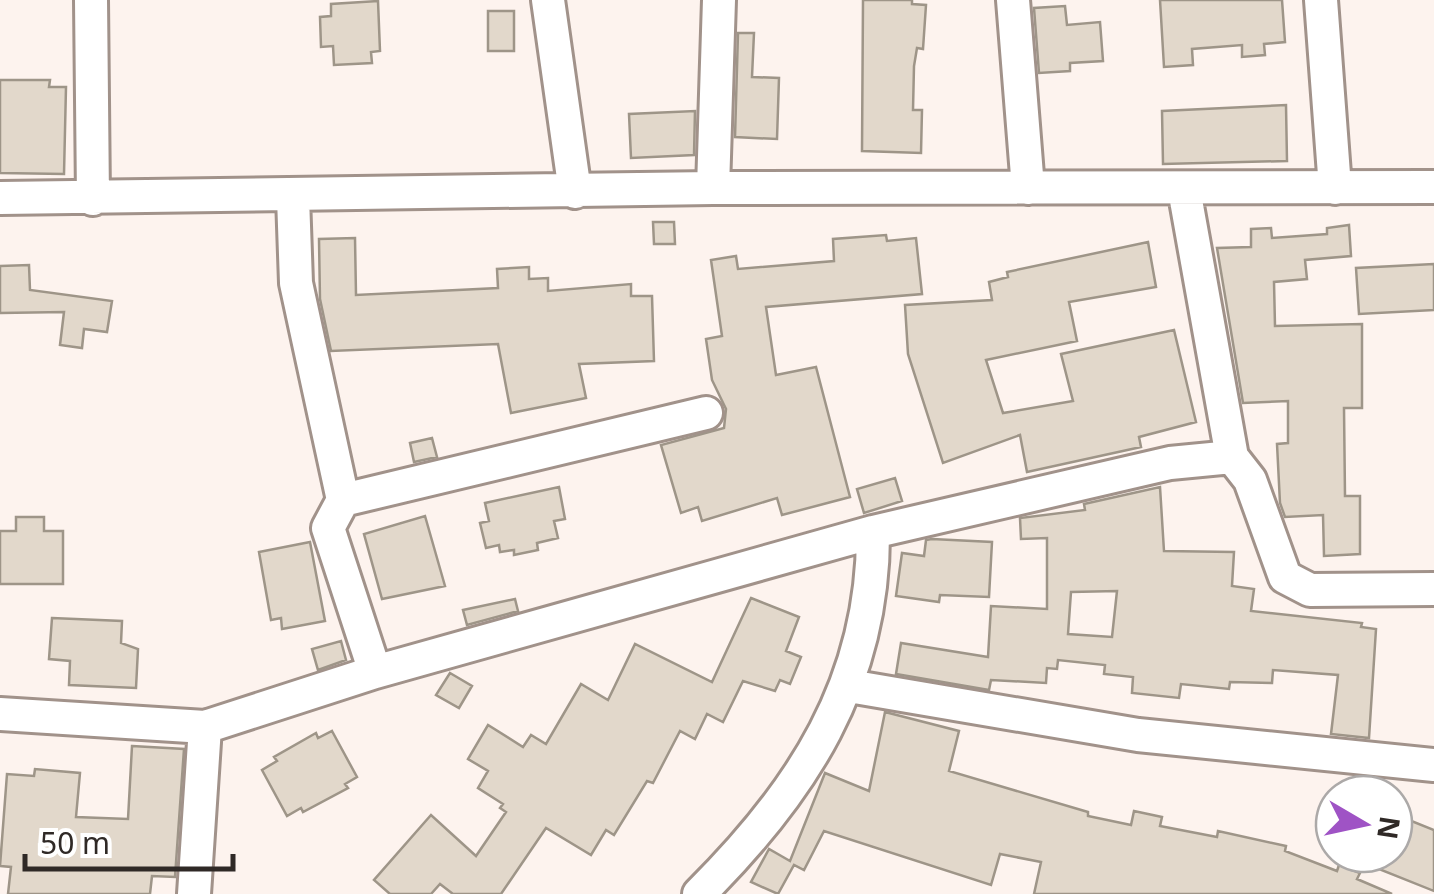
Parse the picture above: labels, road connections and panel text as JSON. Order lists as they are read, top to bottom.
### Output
{
  "scale_bar": "50 m",
  "north": "right"
}
